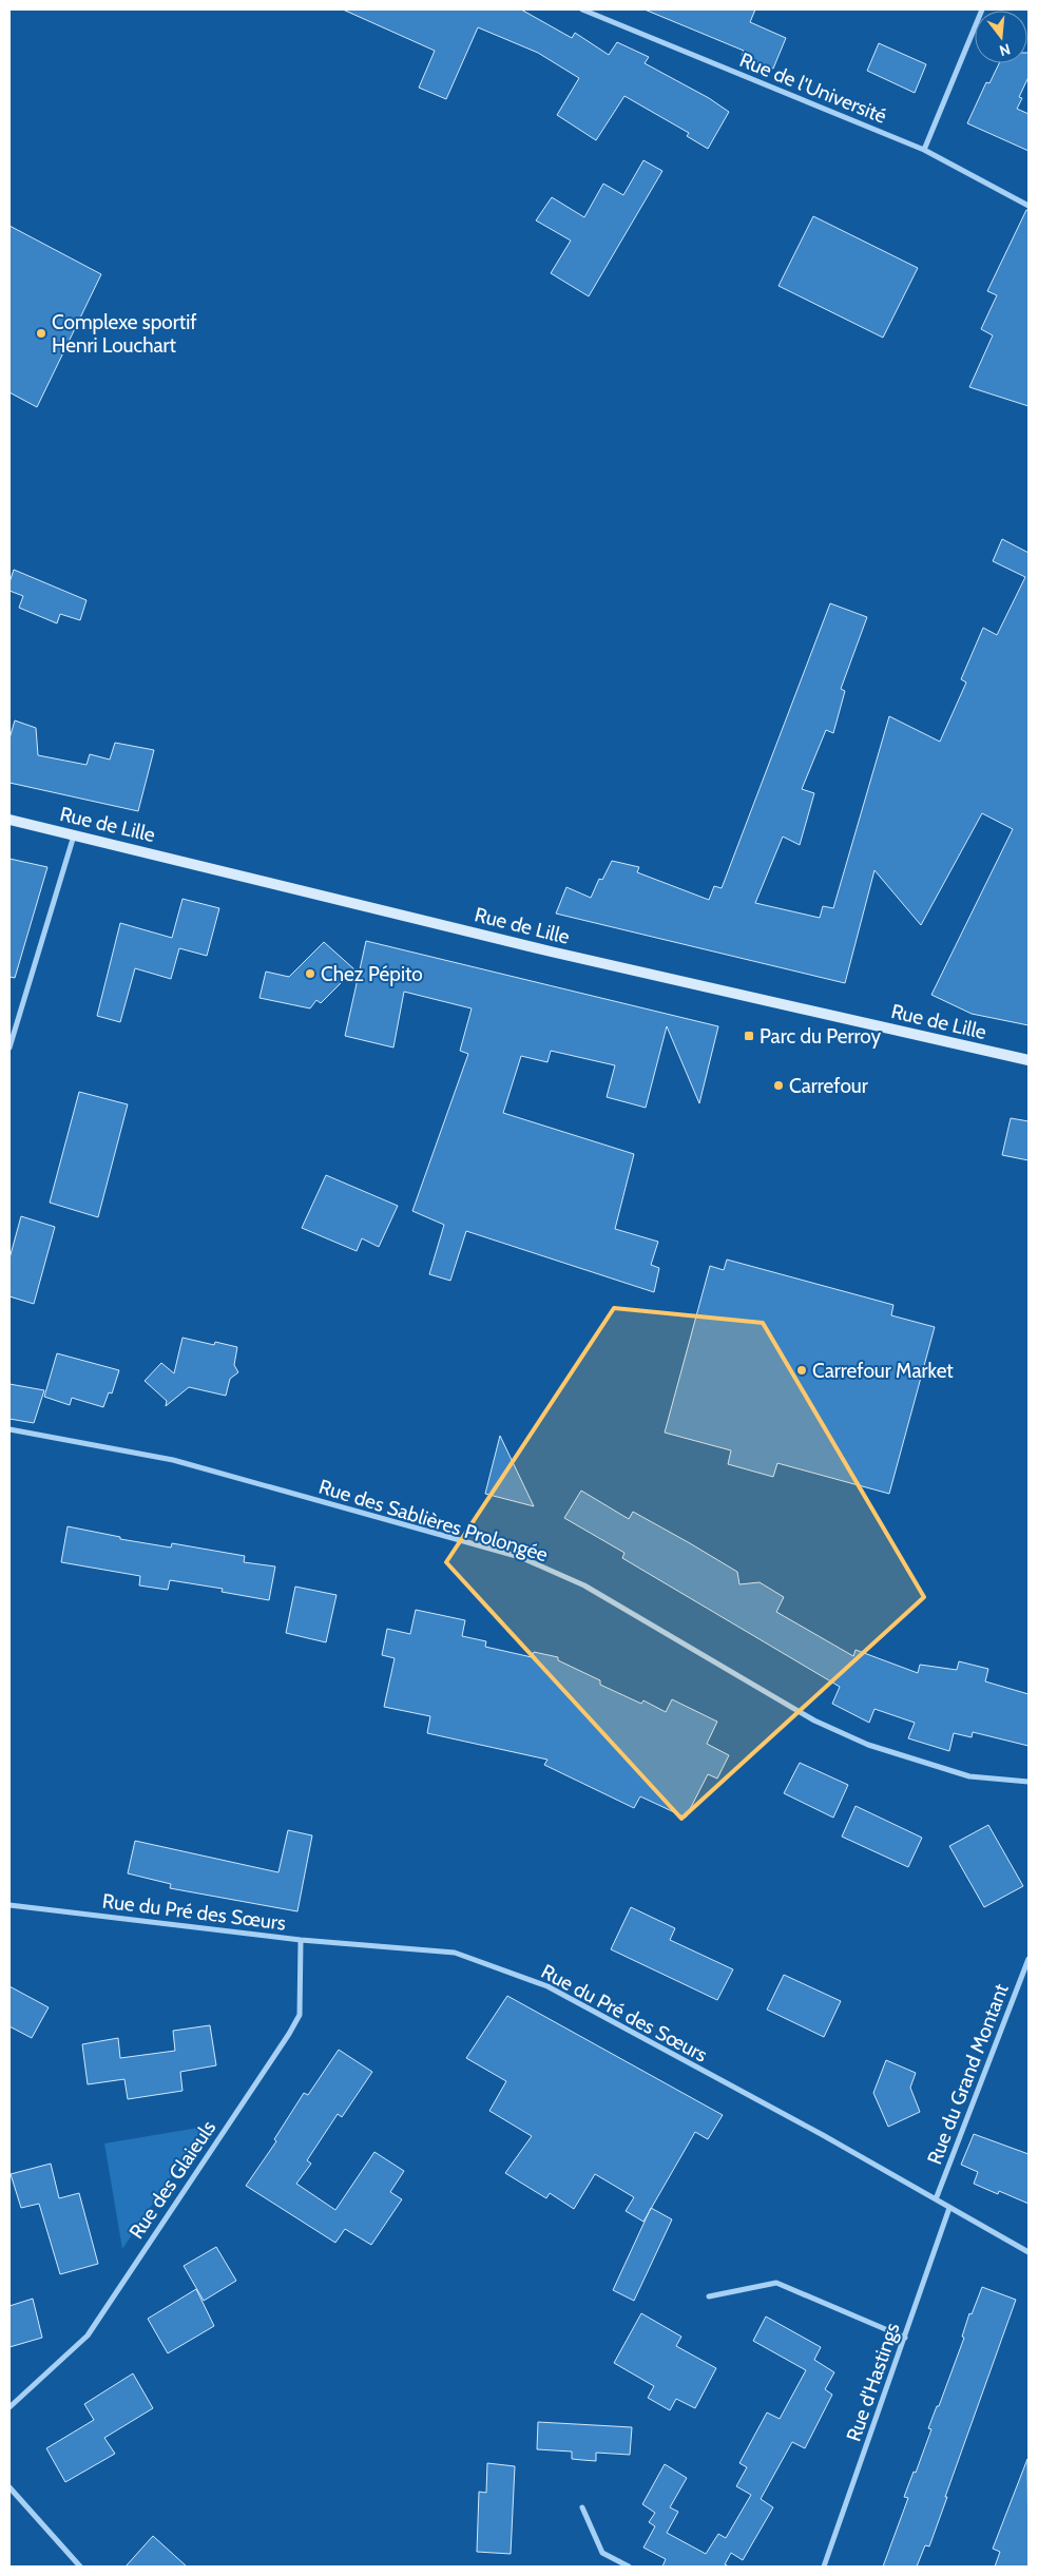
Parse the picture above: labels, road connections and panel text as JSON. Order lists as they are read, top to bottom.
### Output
{
  "streets": {
    "main road": ["Rue de Lille"],
    "street": [
      "Rue de l'Université",
      "Rue des Sablières Prolongée",
      "Rue du Pré des Sœurs",
      "Rue du Grand Montant",
      "Rue des Glaieuls",
      "Rue d'Hastings"
    ]
  },
  "crossings": [
    ["Rue du Pré des Sœurs", "Rue du Grand Montant"],
    ["Rue du Pré des Sœurs", "Rue des Glaieuls"],
    ["Rue du Pré des Sœurs", "Rue d'Hastings"]
  ],
  "places": {
    "other": [
      "Complexe sportif Henri Louchart",
      "Chez Pépito",
      "Carrefour",
      "Carrefour Market"
    ],
    "transit": ["Parc du Perroy"]
  },
  "north": "bottom"
}
